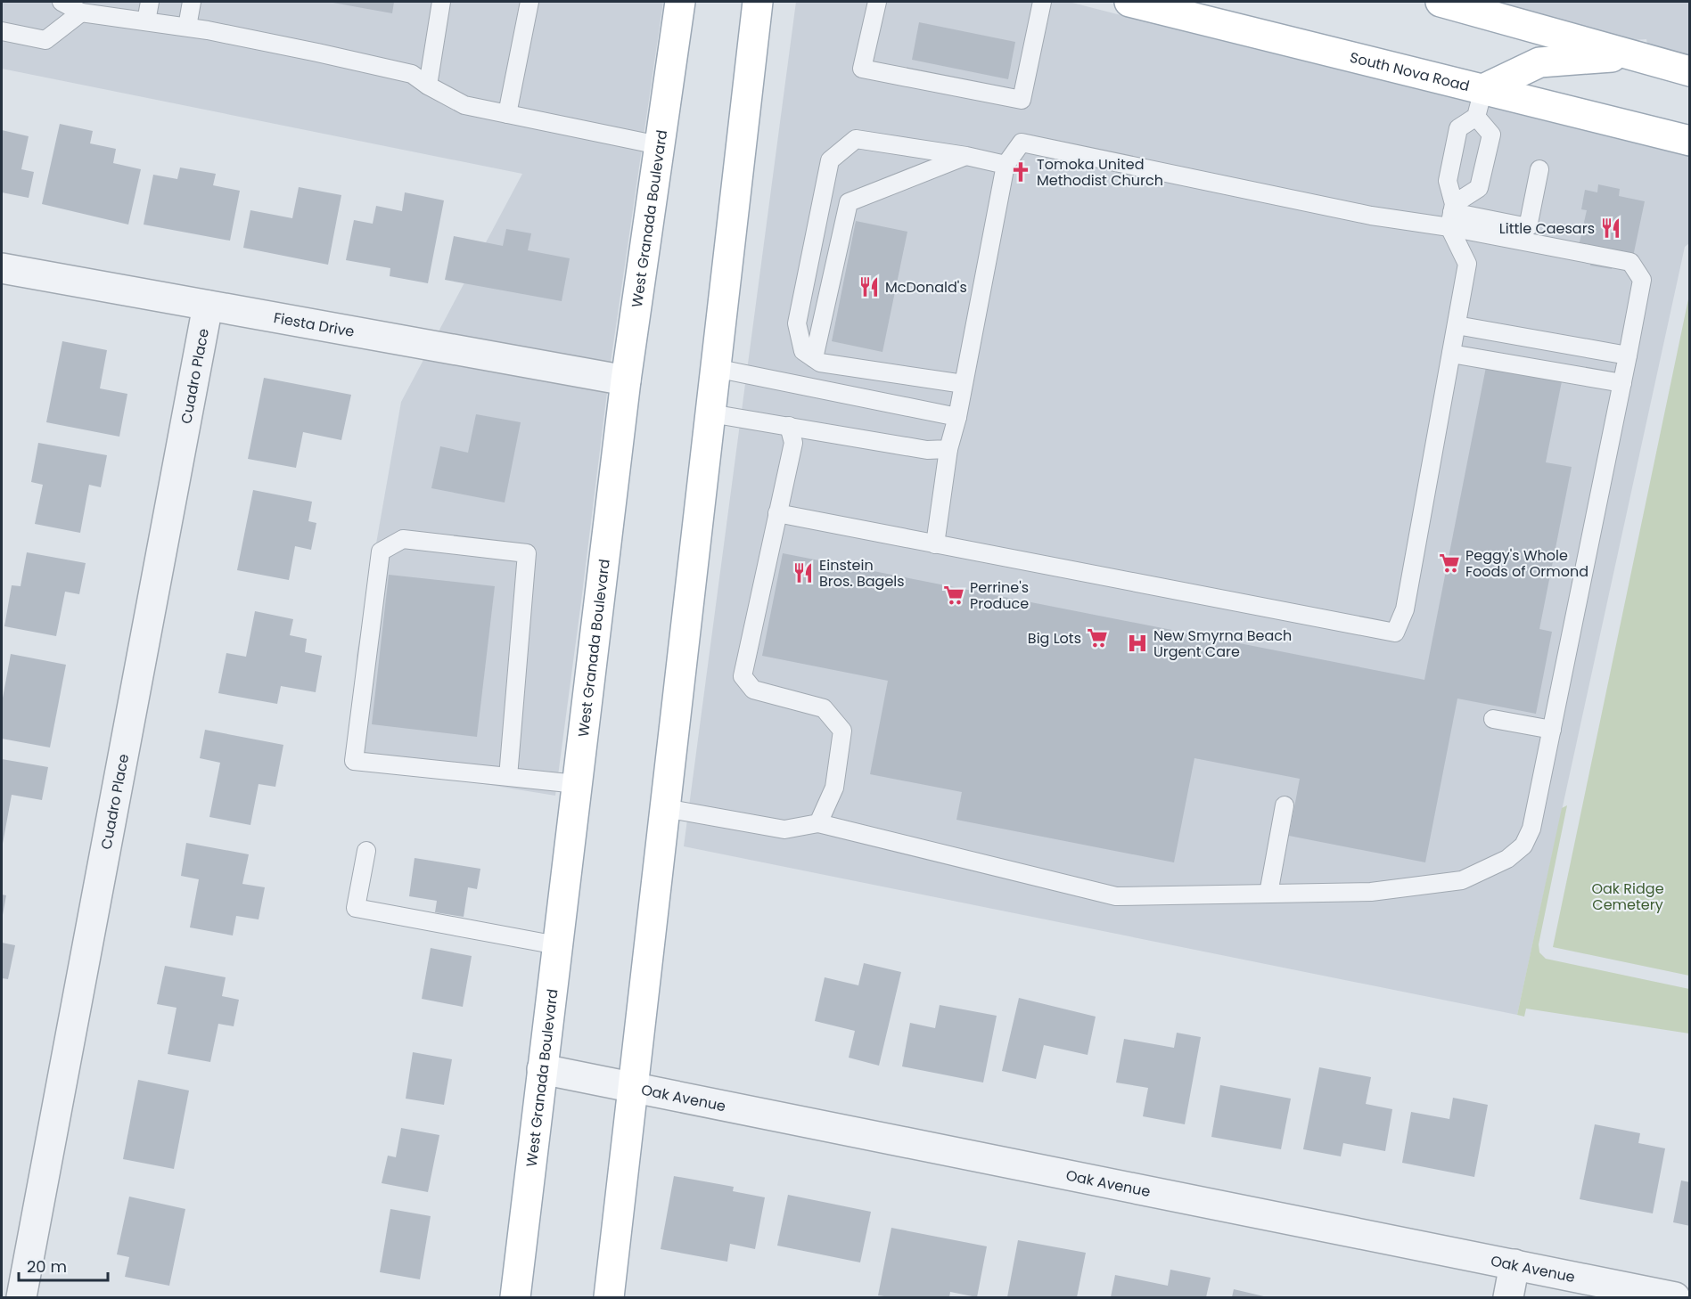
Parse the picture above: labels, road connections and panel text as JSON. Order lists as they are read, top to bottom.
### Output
{
  "streets": {
    "main road": ["South Nova Road", "West Granada Boulevard"],
    "street": ["Fiesta Drive", "Cuadro Place", "Oak Avenue"]
  },
  "crossings": [
    ["West Granada Boulevard", "Fiesta Drive"],
    ["West Granada Boulevard", "Oak Avenue"],
    ["Fiesta Drive", "Cuadro Place"]
  ],
  "parks": ["Oak Ridge Cemetery"],
  "places": {
    "church": ["Tomoka United Methodist Church"],
    "restaurant": ["Little Caesars", "McDonald's", "Einstein Bros. Bagels"],
    "supermarket": ["Peggy's Whole Foods of Ormond", "Perrine's Produce", "Big Lots"],
    "hospital": ["New Smyrna Beach Urgent Care"]
  },
  "scale_bar": "20 m"
}
